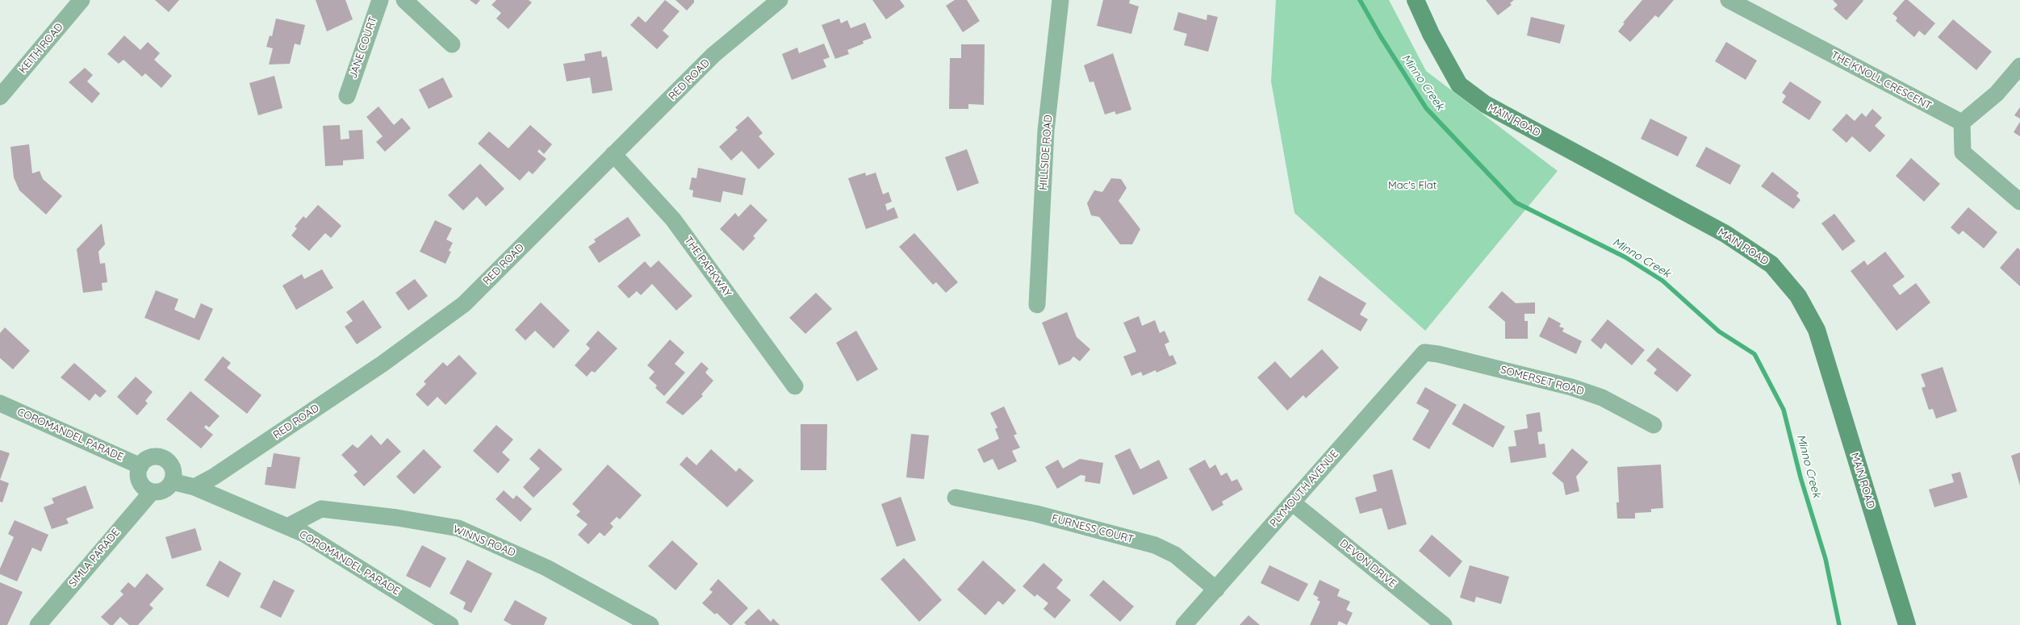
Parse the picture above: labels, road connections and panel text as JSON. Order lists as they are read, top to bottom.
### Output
{
  "streets": {
    "main road": ["MAIN ROAD"],
    "street": [
      "JANE COURT",
      "KEITH ROAD",
      "RED ROAD",
      "THE KNOLL CRESCENT",
      "HILLSIDE ROAD",
      "THE PARKWAY",
      "SOMERSET ROAD",
      "COROMANDEL PARADE",
      "PLYMOUTH AVENUE",
      "FURNESS COURT",
      "WINNS ROAD",
      "SIMLA PARADE",
      "DEVON DRIVE"
    ]
  },
  "crossings": [
    ["RED ROAD", "THE PARKWAY"],
    ["RED ROAD", "COROMANDEL PARADE"],
    ["SOMERSET ROAD", "PLYMOUTH AVENUE"],
    ["COROMANDEL PARADE", "WINNS ROAD"],
    ["COROMANDEL PARADE", "SIMLA PARADE"],
    ["PLYMOUTH AVENUE", "FURNESS COURT"],
    ["PLYMOUTH AVENUE", "DEVON DRIVE"]
  ],
  "water": ["Minno Creek"],
  "parks": ["Mac's Flat"]
}
